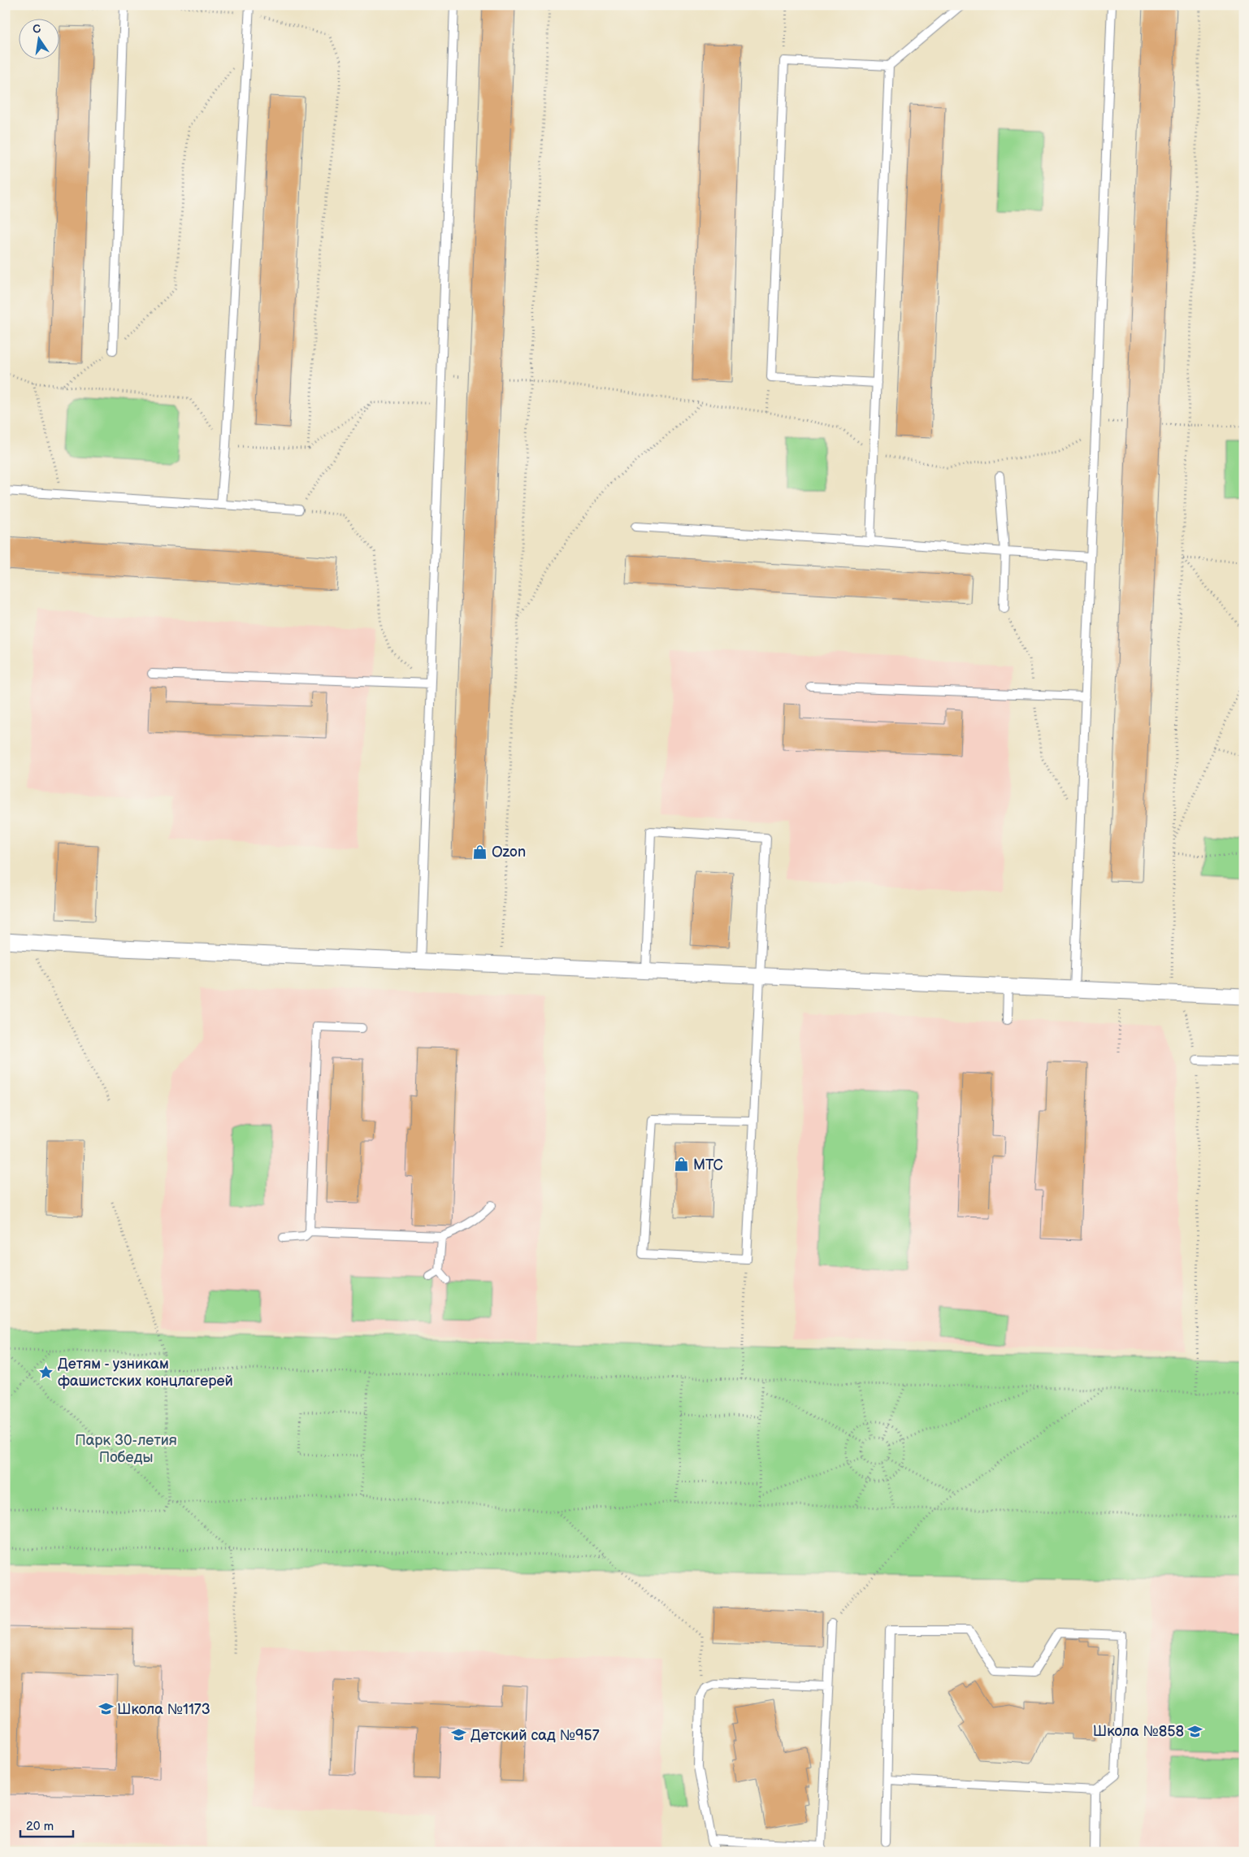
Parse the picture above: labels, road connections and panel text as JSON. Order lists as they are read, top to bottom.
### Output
{
  "parks": ["Парк 30-летия Победы"],
  "places": {
    "shop": ["Ozon", "МТС"],
    "place": ["Детям - узникам фашистских концлагерей"],
    "school or university": ["Школа №1173", "Школа №858", "Детский сад №957"]
  },
  "scale_bar": "20 m",
  "north": "top"
}
